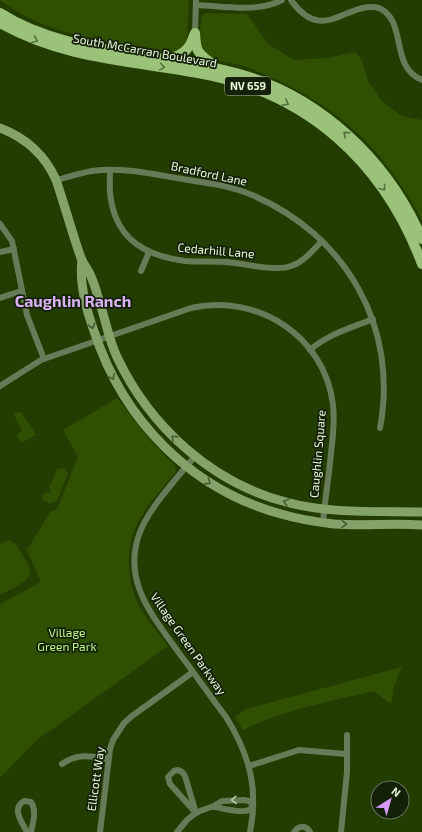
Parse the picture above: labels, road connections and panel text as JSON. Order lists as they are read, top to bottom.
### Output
{
  "streets": {
    "main road": ["South McCarran Boulevard", "NV 659"],
    "street": [
      "Bradford Lane",
      "Cedarhill Lane",
      "Caughlin Square",
      "Village Green Parkway",
      "Ellicott Way"
    ]
  },
  "crossings": [
    ["Bradford Lane", "Cedarhill Lane"],
    ["Village Green Parkway", "Ellicott Way"]
  ],
  "districts": ["Caughlin Ranch"],
  "parks": ["Village Green Park"],
  "north": "top right"
}
